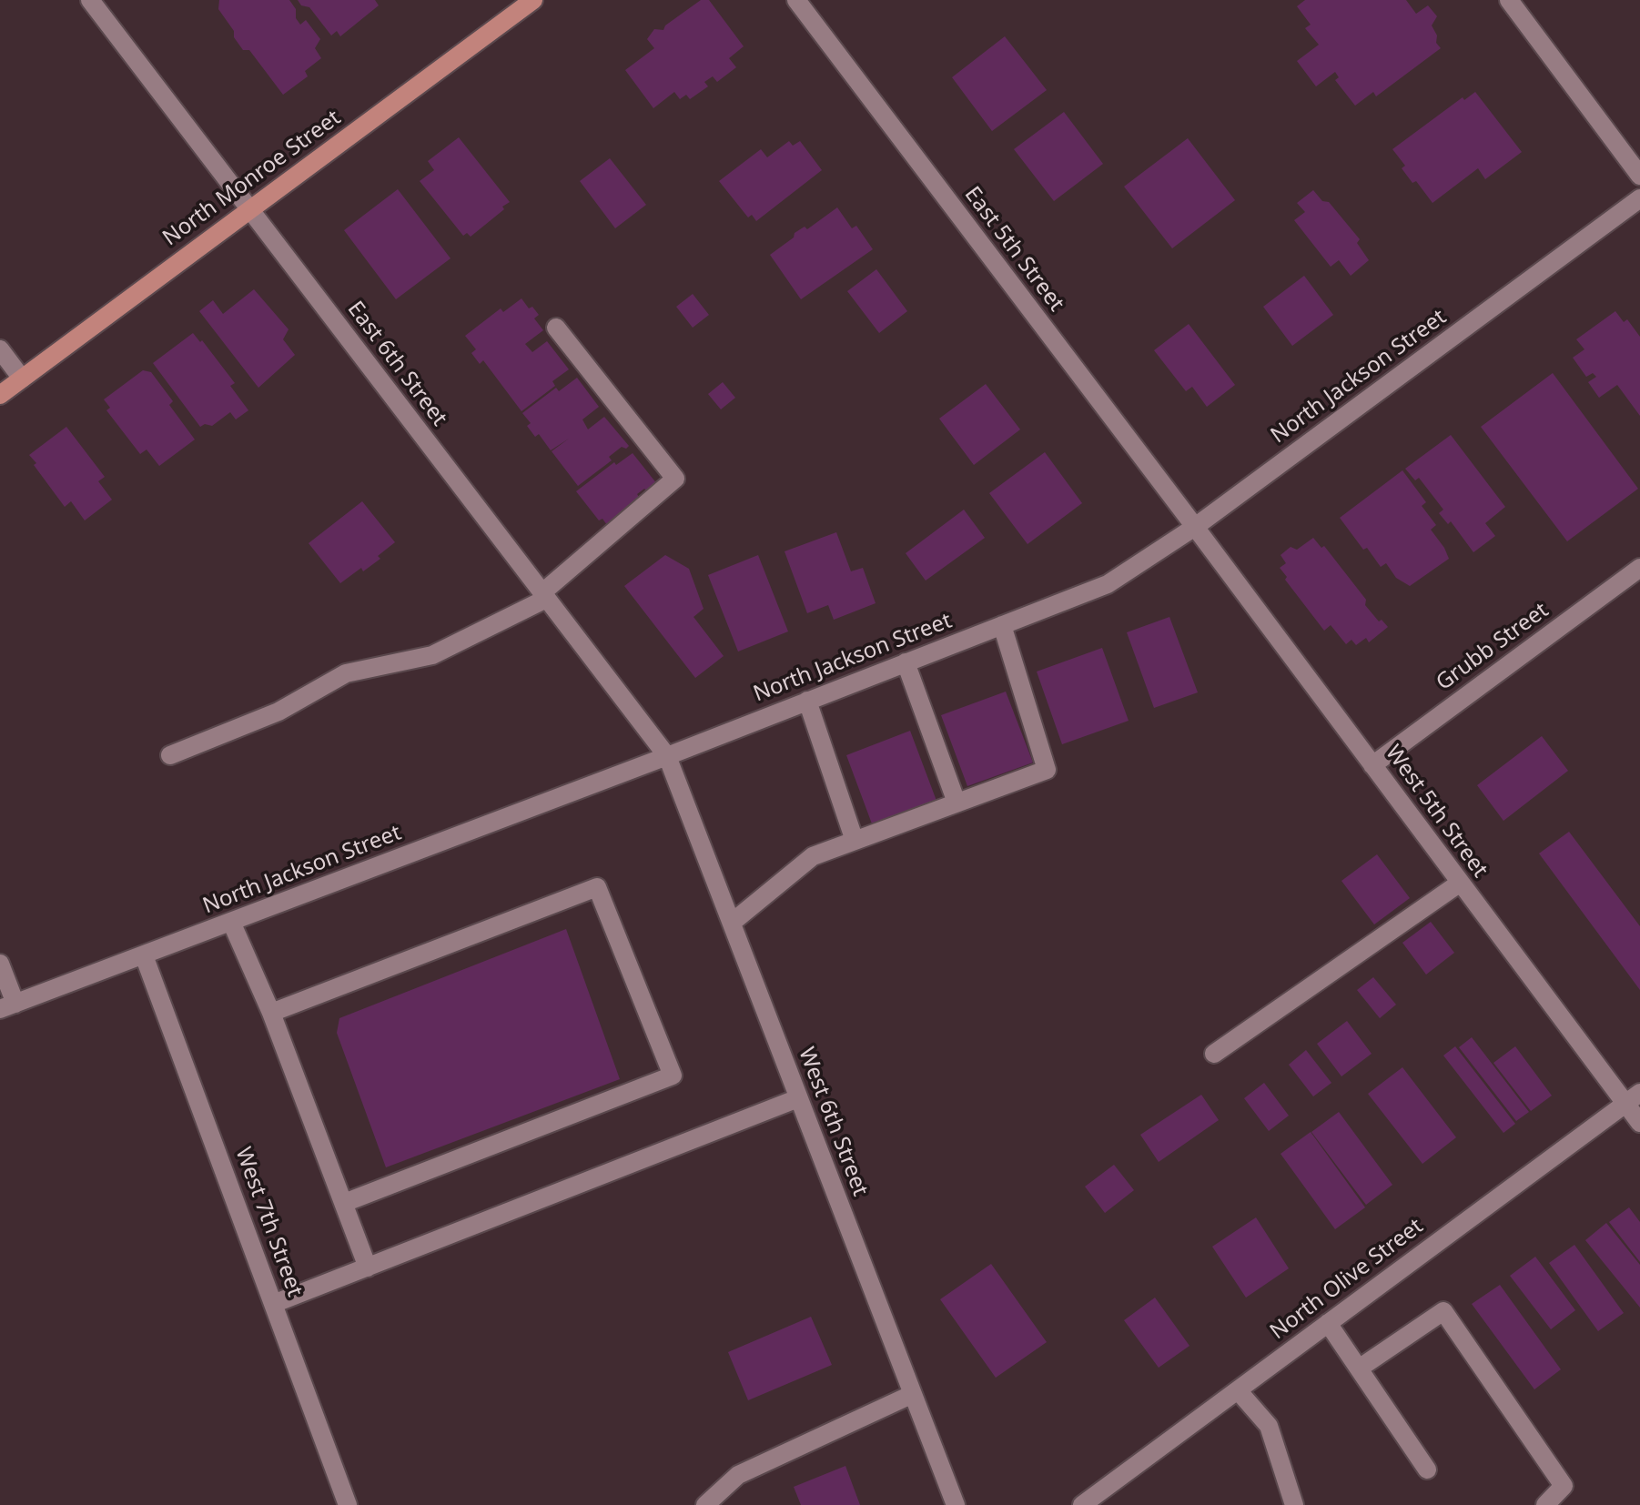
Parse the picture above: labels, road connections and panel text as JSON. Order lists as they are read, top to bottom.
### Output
{
  "streets": {
    "main road": ["North Monroe Street"],
    "street": [
      "East 5th Street",
      "East 6th Street",
      "North Jackson Street",
      "Grubb Street",
      "West 5th Street",
      "West 6th Street",
      "West 7th Street",
      "North Olive Street"
    ]
  },
  "crossings": [
    ["North Monroe Street", "East 6th Street"],
    ["East 5th Street", "North Jackson Street"],
    ["East 5th Street", "West 5th Street"],
    ["East 6th Street", "North Jackson Street"],
    ["East 6th Street", "West 6th Street"],
    ["North Jackson Street", "West 5th Street"],
    ["North Jackson Street", "West 6th Street"],
    ["North Jackson Street", "West 7th Street"],
    ["Grubb Street", "West 5th Street"],
    ["West 5th Street", "North Olive Street"]
  ]
}
